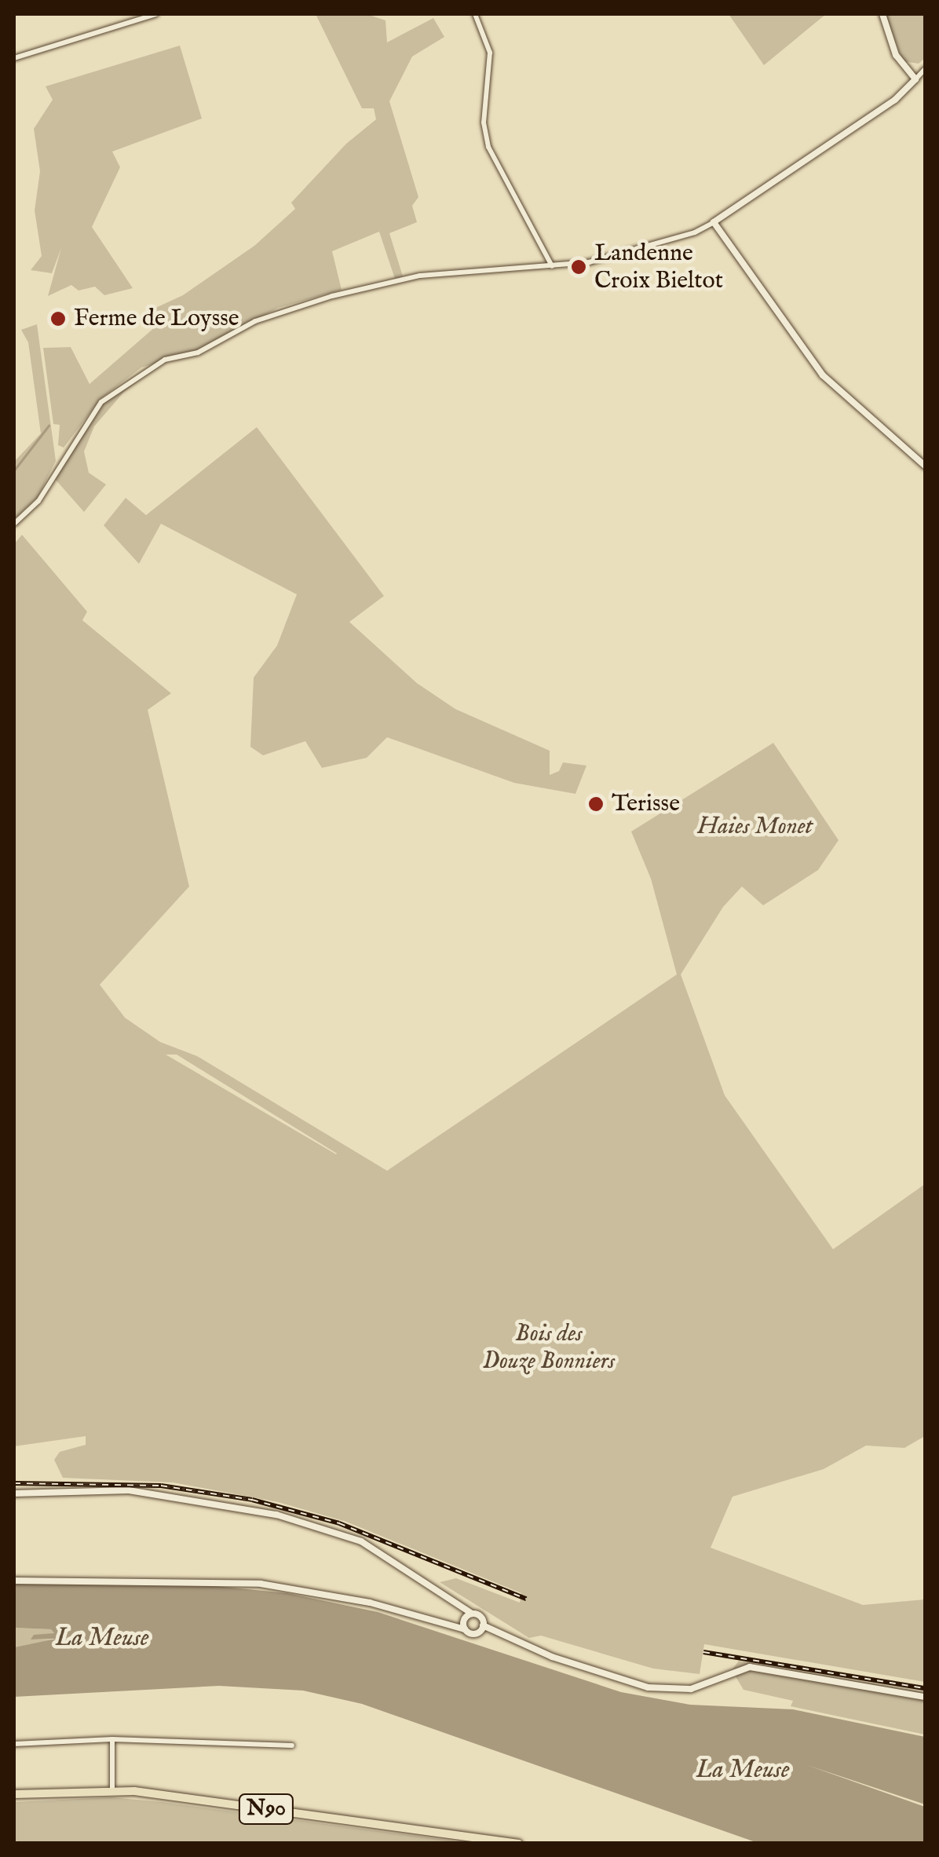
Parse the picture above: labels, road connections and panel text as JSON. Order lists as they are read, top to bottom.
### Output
{
  "streets": {
    "main road": ["N90"]
  },
  "water": ["La Meuse"],
  "parks": ["Haies Monet", "Bois des Douze Bonniers"],
  "places": ["Landenne Croix Bieltot", "Ferme de Loysse", "Terisse"]
}
